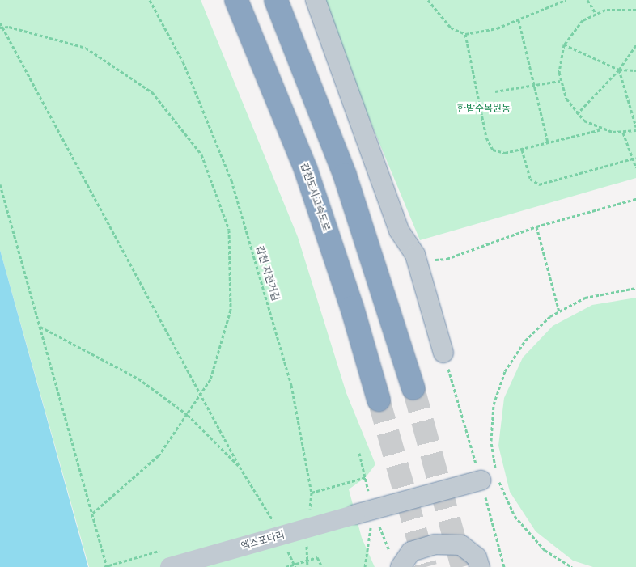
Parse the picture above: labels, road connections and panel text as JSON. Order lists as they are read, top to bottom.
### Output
{
  "streets": {
    "highway": ["갑천도시고속도로"],
    "street": ["엑스포다리"],
    "path": ["갑천 자전거길"]
  },
  "parks": ["한밭수목원동"]
}
